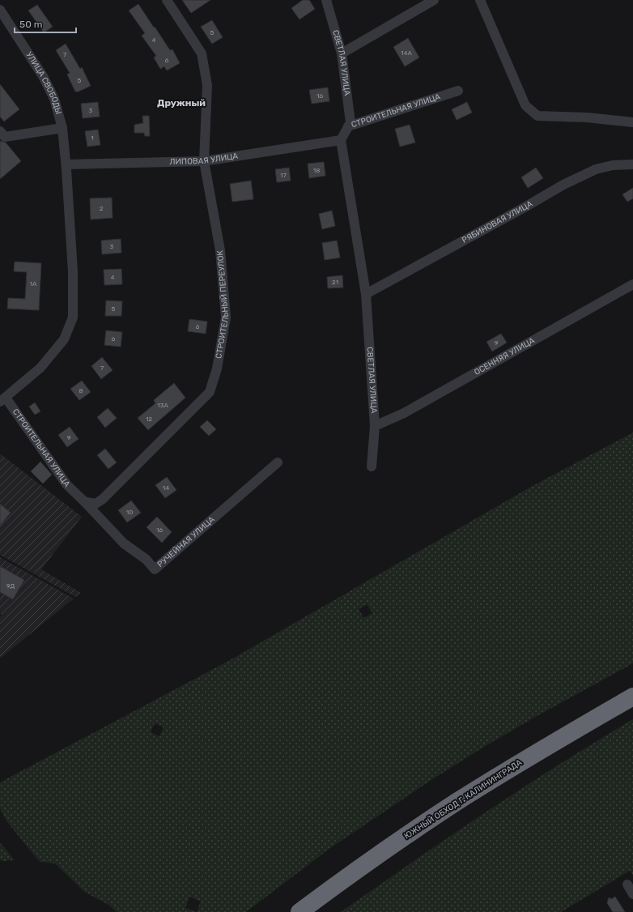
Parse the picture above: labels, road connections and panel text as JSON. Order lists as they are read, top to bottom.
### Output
{
  "streets": {
    "highway": ["ЮЖНЫЙ ОБХОД Г. КАЛИНИНГРАДА"],
    "street": [
      "СВЕТЛАЯ УЛИЦА",
      "УЛИЦА СВОБОДЫ",
      "СТРОИТЕЛЬНАЯ УЛИЦА",
      "ЛИПОВАЯ УЛИЦА",
      "РЯБИНОВАЯ УЛИЦА",
      "СТРОИТЕЛЬНЫЙ ПЕРЕУЛОК",
      "ОСЕННЯЯ УЛИЦА",
      "РУЧЕЙНАЯ УЛИЦА"
    ]
  },
  "crossings": [
    ["СВЕТЛАЯ УЛИЦА", "СТРОИТЕЛЬНАЯ УЛИЦА"],
    ["СВЕТЛАЯ УЛИЦА", "ЛИПОВАЯ УЛИЦА"],
    ["СВЕТЛАЯ УЛИЦА", "РЯБИНОВАЯ УЛИЦА"],
    ["СВЕТЛАЯ УЛИЦА", "ОСЕННЯЯ УЛИЦА"],
    ["УЛИЦА СВОБОДЫ", "СТРОИТЕЛЬНАЯ УЛИЦА"],
    ["УЛИЦА СВОБОДЫ", "ЛИПОВАЯ УЛИЦА"],
    ["СТРОИТЕЛЬНАЯ УЛИЦА", "ЛИПОВАЯ УЛИЦА"],
    ["СТРОИТЕЛЬНАЯ УЛИЦА", "СТРОИТЕЛЬНЫЙ ПЕРЕУЛОК"],
    ["СТРОИТЕЛЬНАЯ УЛИЦА", "РУЧЕЙНАЯ УЛИЦА"],
    ["ЛИПОВАЯ УЛИЦА", "СТРОИТЕЛЬНЫЙ ПЕРЕУЛОК"],
    ["СТРОИТЕЛЬНЫЙ ПЕРЕУЛОК", "РУЧЕЙНАЯ УЛИЦА"]
  ],
  "districts": ["Дружный"],
  "house_numbers": [
    "5",
    "4",
    "14А",
    "7",
    "6",
    "5",
    "16",
    "3",
    "1",
    "18",
    "17",
    "2",
    "3",
    "4",
    "21",
    "1А",
    "5",
    "6",
    "6",
    "9",
    "7",
    "8",
    "13А",
    "12",
    "9",
    "14",
    "10",
    "16",
    "9Д"
  ],
  "scale_bar": "50 m"
}
